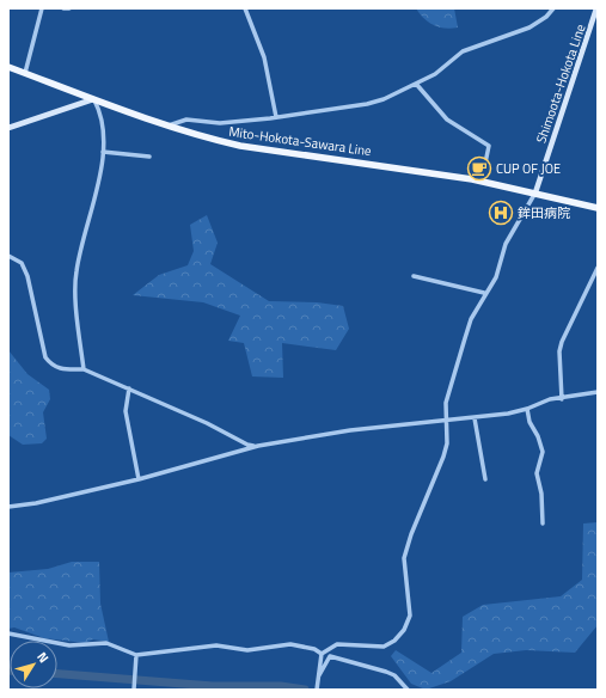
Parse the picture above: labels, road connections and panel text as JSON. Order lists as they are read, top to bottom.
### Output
{
  "streets": {
    "main road": ["Shimoota-Hokota Line", "Mito-Hokota-Sawara Line"]
  },
  "crossings": [
    ["Shimoota-Hokota Line", "Mito-Hokota-Sawara Line"]
  ],
  "places": {
    "cafe": ["CUP OF JOE"],
    "hospital": ["鉾田病院"]
  },
  "north": "top right"
}
